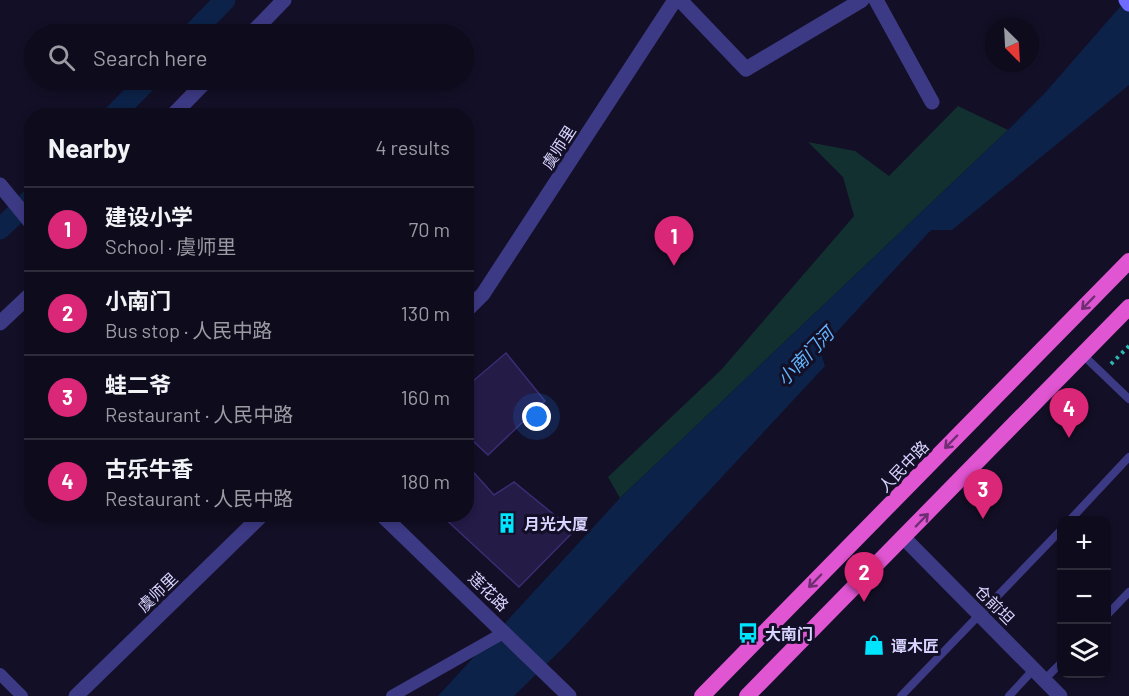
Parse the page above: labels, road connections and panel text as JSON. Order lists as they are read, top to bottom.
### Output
{
  "streets": {
    "highway": ["人民中路"],
    "street": ["虞师里", "莲花路", "仓前坦"]
  },
  "water": ["小南门河"],
  "places": {
    "building": ["月光大厦"],
    "bus stop": ["大南门"],
    "shop": ["谭木匠"]
  },
  "north": "bottom right",
  "page": {
    "search": "Search here",
    "heading": ["Nearby", "4 results"],
    "list": [
      {
        "mark": "1",
        "name": "建设小学",
        "note": "School · 虞师里",
        "value": "70 m"
      },
      {
        "mark": "2",
        "name": "小南门",
        "note": "Bus stop · 人民中路",
        "value": "130 m"
      },
      {
        "mark": "3",
        "name": "蛙二爷",
        "note": "Restaurant · 人民中路",
        "value": "160 m"
      },
      {
        "mark": "4",
        "name": "古乐牛香",
        "note": "Restaurant · 人民中路",
        "value": "180 m"
      }
    ],
    "pins": [
      "1",
      "4",
      "3",
      "2"
    ],
    "map_buttons": ["+", "−"]
  }
}
